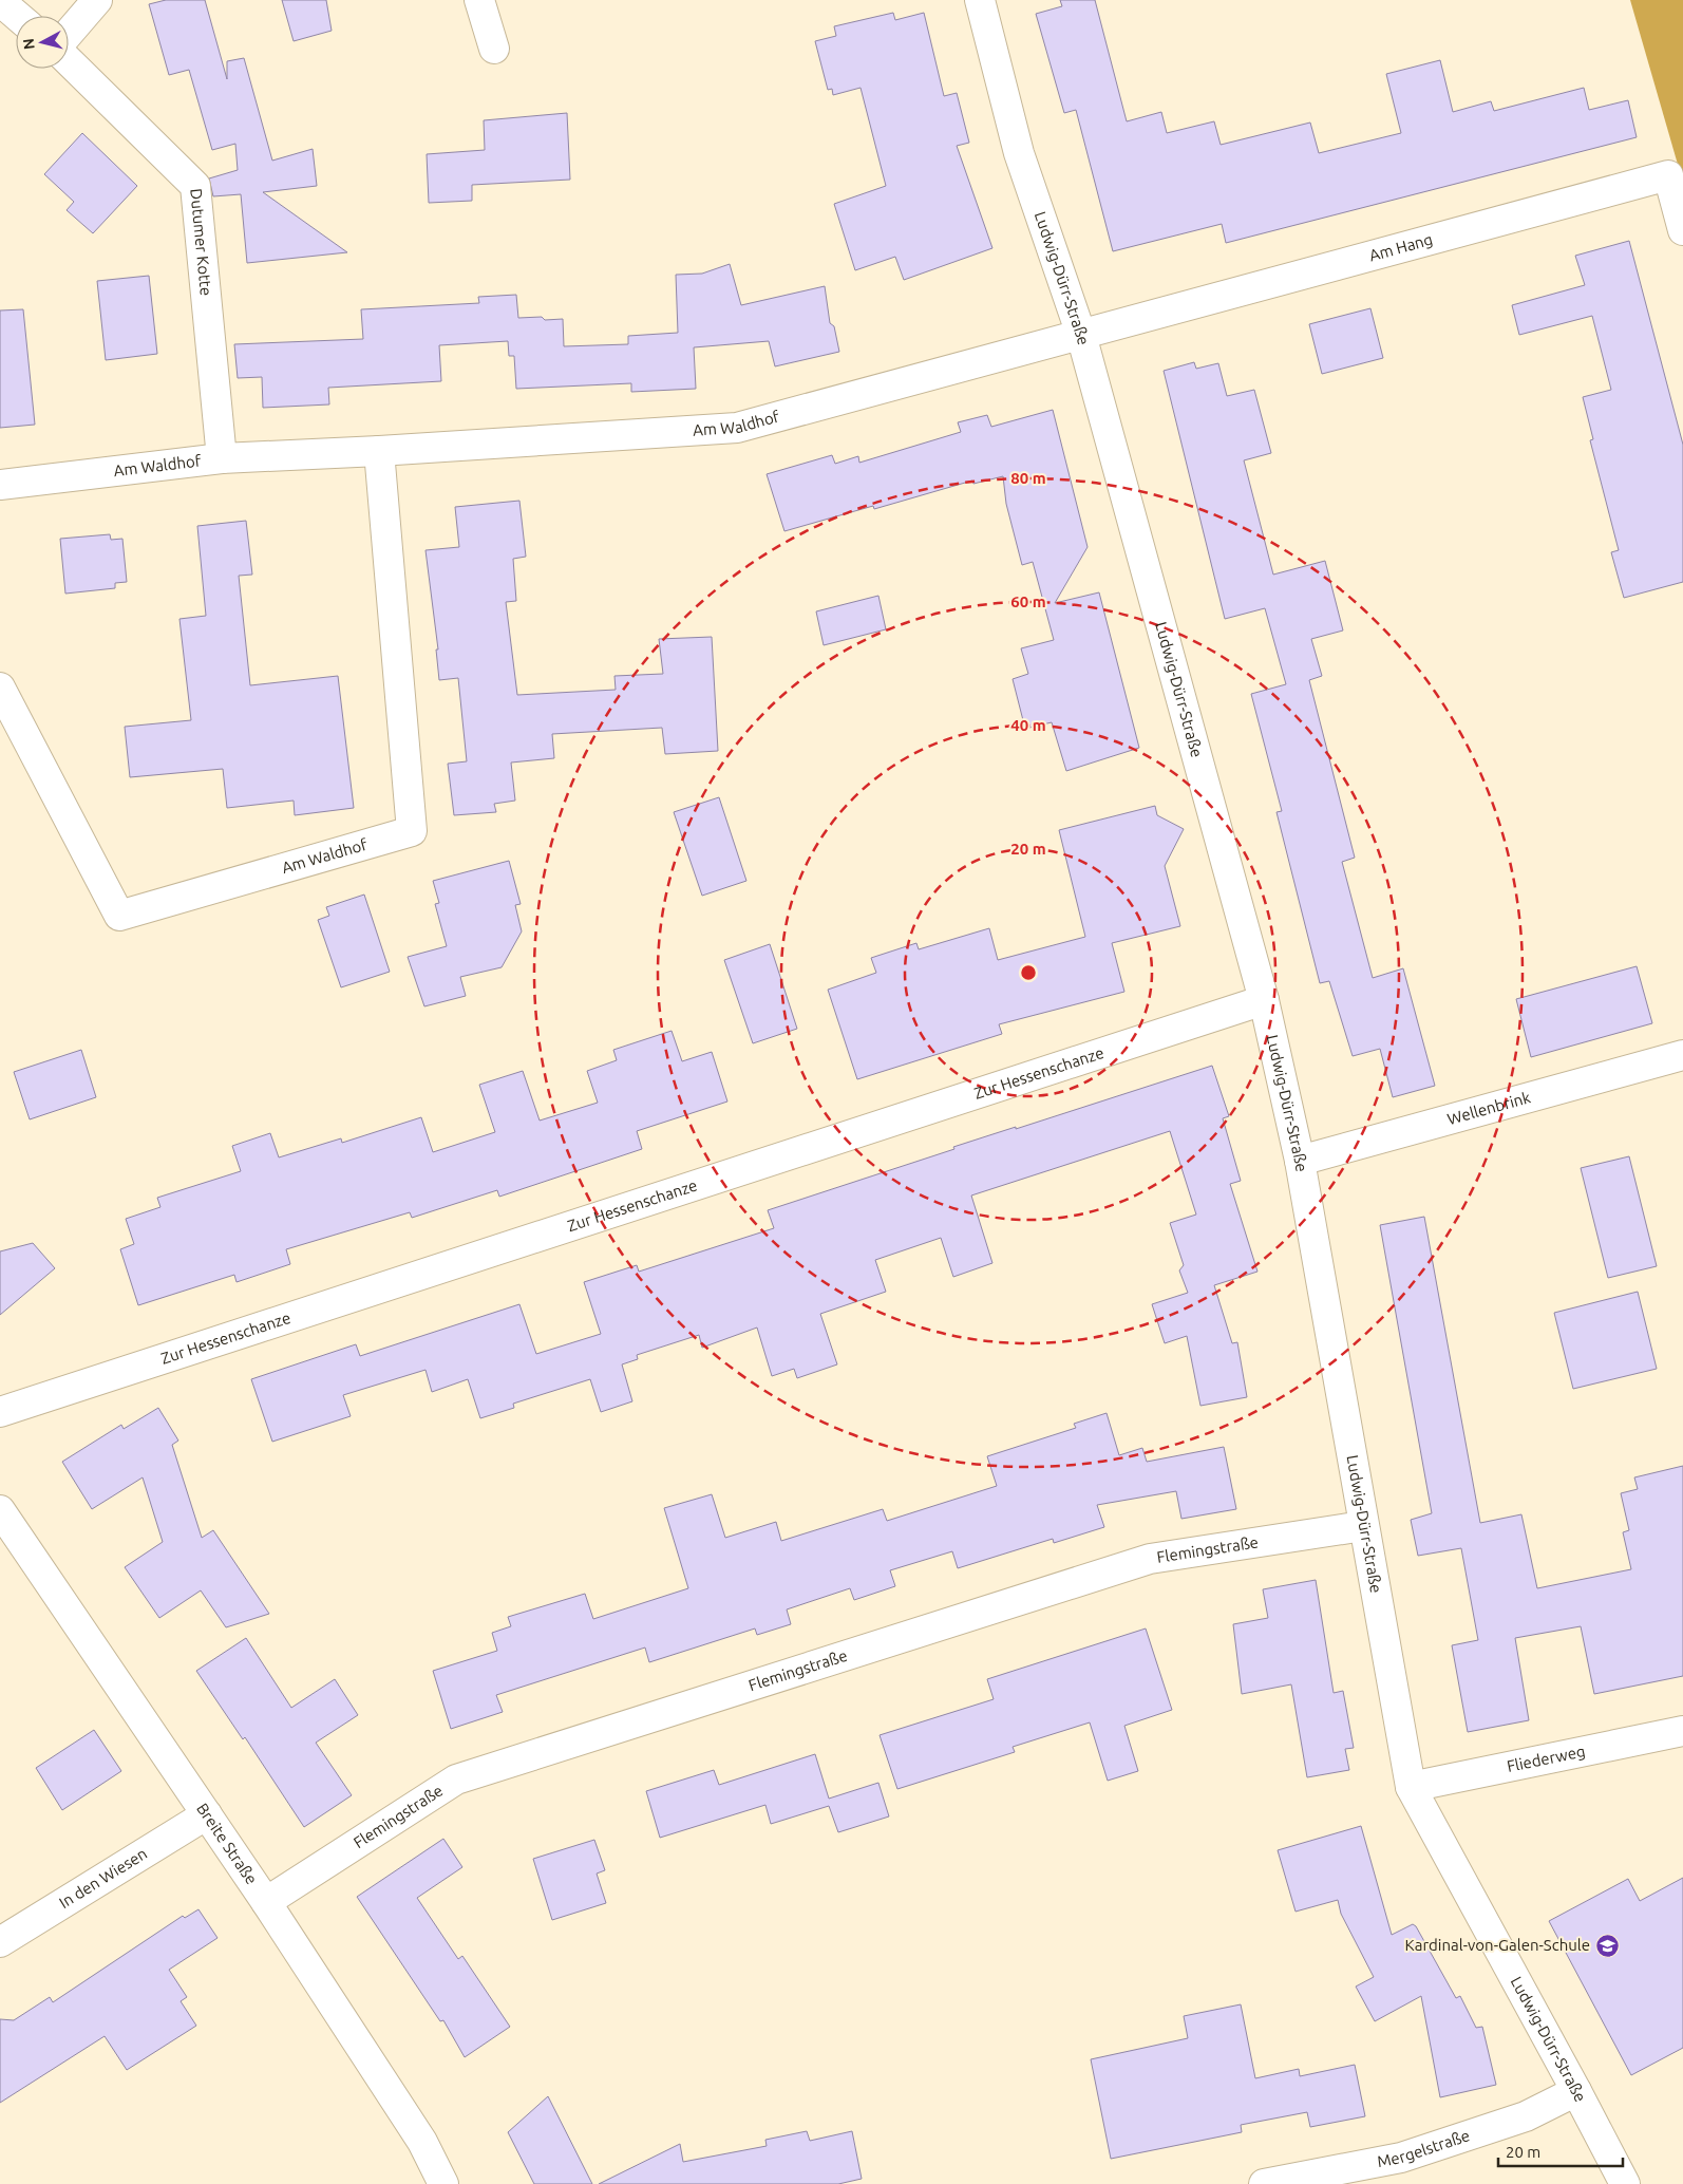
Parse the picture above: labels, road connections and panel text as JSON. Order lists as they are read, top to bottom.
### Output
{
  "streets": {
    "street": [
      "Dutumer Kotte",
      "Am Hang",
      "Ludwig-Dürr-Straße",
      "Am Waldhof",
      "Zur Hessenschanze",
      "Wellenbrink",
      "Flemingstraße",
      "Fliederweg",
      "Breite Straße",
      "In den Wiesen",
      "Mergelstraße"
    ]
  },
  "crossings": [
    ["Dutumer Kotte", "Am Waldhof"],
    ["Am Hang", "Ludwig-Dürr-Straße"],
    ["Am Hang", "Am Waldhof"],
    ["Ludwig-Dürr-Straße", "Am Waldhof"],
    ["Ludwig-Dürr-Straße", "Zur Hessenschanze"],
    ["Ludwig-Dürr-Straße", "Wellenbrink"],
    ["Ludwig-Dürr-Straße", "Flemingstraße"],
    ["Ludwig-Dürr-Straße", "Fliederweg"],
    ["Ludwig-Dürr-Straße", "Mergelstraße"],
    ["Flemingstraße", "Breite Straße"],
    ["Breite Straße", "In den Wiesen"]
  ],
  "places": {
    "school or university": ["Kardinal-von-Galen-Schule"]
  },
  "scale_bar": "20 m",
  "north": "left",
  "rings": [
    "80 m",
    "60 m",
    "40 m",
    "20 m"
  ]
}
